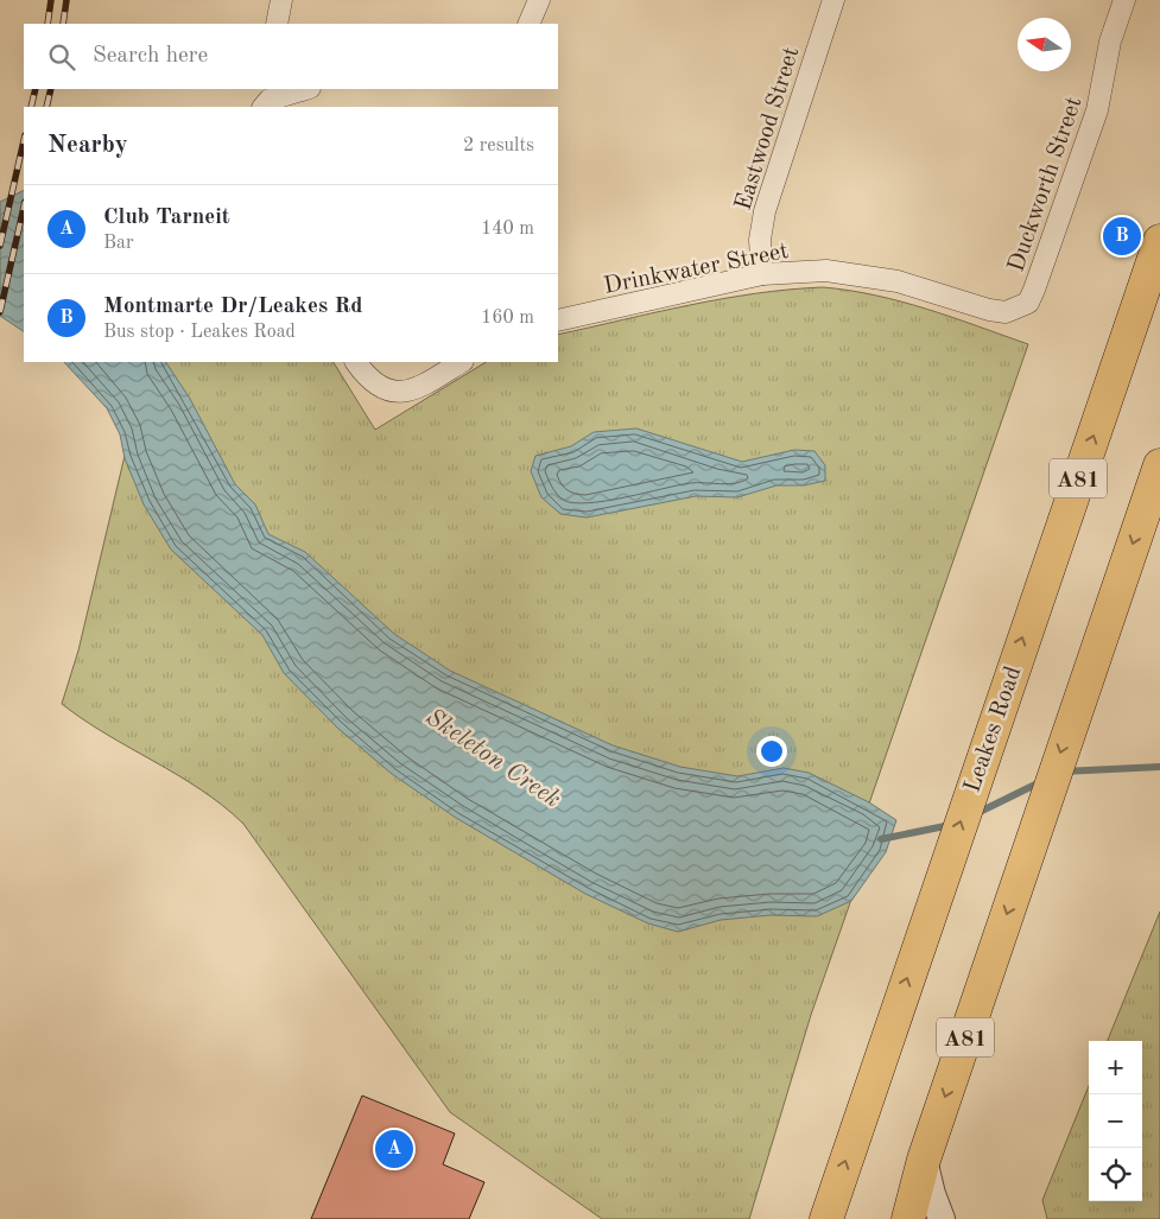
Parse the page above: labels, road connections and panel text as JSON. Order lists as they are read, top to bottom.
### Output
{
  "streets": {
    "highway": ["A81", "Leakes Road"],
    "street": ["Eastwood Street", "Duckworth Street", "Drinkwater Street"]
  },
  "crossings": [
    ["Eastwood Street", "Drinkwater Street"],
    ["Duckworth Street", "Drinkwater Street"]
  ],
  "water": ["Skeleton Creek"],
  "north": "left",
  "page": {
    "search": "Search here",
    "heading": ["Nearby", "2 results"],
    "list": [
      {
        "mark": "A",
        "name": "Club Tarneit",
        "note": "Bar",
        "value": "140 m"
      },
      {
        "mark": "B",
        "name": "Montmarte Dr/Leakes Rd",
        "note": "Bus stop · Leakes Road",
        "value": "160 m"
      }
    ],
    "pins": ["B", "A"],
    "map_buttons": ["+", "−"]
  }
}
